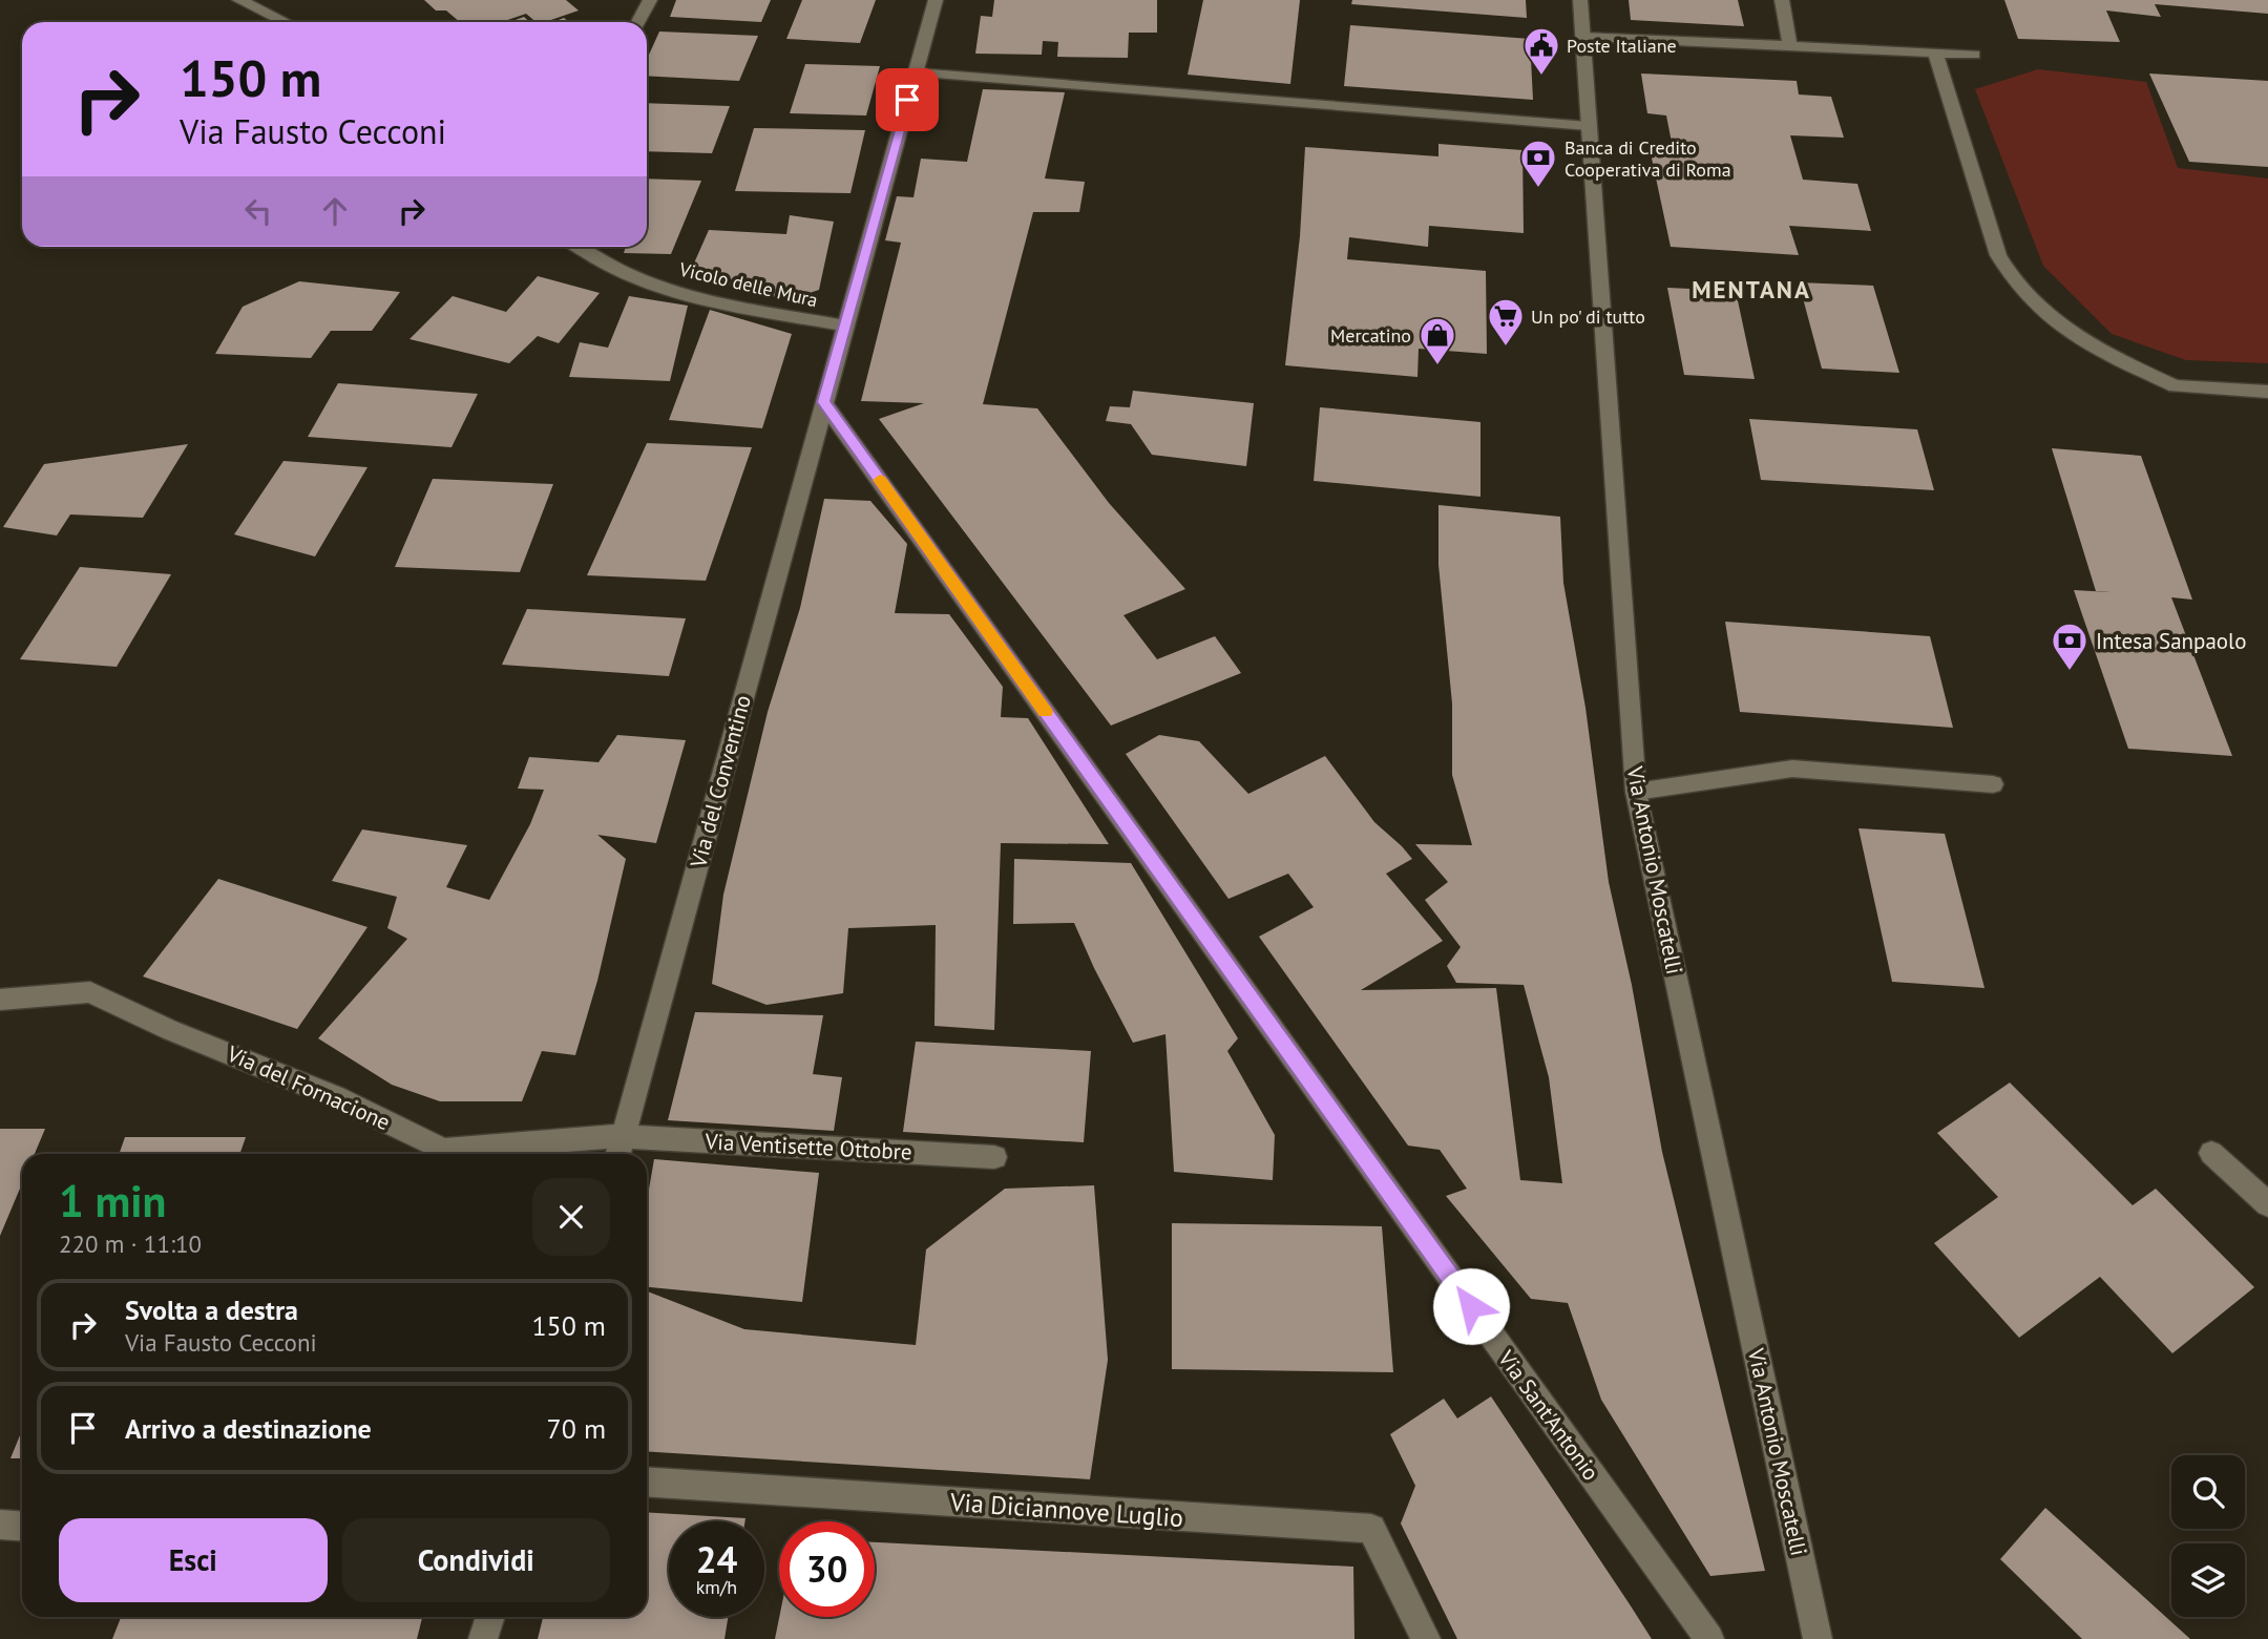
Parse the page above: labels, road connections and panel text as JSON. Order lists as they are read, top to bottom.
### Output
{
  "streets": {
    "street": [
      "Vicolo delle Mura",
      "Via del Conventino",
      "Via Antonio Moscatelli",
      "Via del Fornacione",
      "Via Ventisette Ottobre",
      "Via Sant'Antonio",
      "Via Diciannove Luglio"
    ]
  },
  "crossings": [
    ["Vicolo delle Mura", "Via del Conventino"],
    ["Via del Conventino", "Via del Fornacione"],
    ["Via del Conventino", "Via Ventisette Ottobre"],
    ["Via del Conventino", "Via Sant'Antonio"],
    ["Via del Fornacione", "Via Ventisette Ottobre"]
  ],
  "districts": ["MENTANA"],
  "places": {
    "public building": ["Poste Italiane"],
    "bank": ["Banca di Credito Cooperativa di Roma", "Intesa Sanpaolo"],
    "supermarket": ["Un po' di tutto"],
    "shop": ["Mercatino"]
  },
  "page": {
    "turn": ["150 m", "Via Fausto Cecconi"],
    "heading": ["1 min", "220 m · 11:10"],
    "list": [
      {
        "name": "Svolta a destra",
        "note": "Via Fausto Cecconi",
        "value": "150 m"
      },
      {
        "name": "Arrivo a destinazione",
        "value": "70 m"
      }
    ],
    "buttons": ["Esci", "Condividi"],
    "speed": "24 km/h",
    "limit": "30"
  }
}
